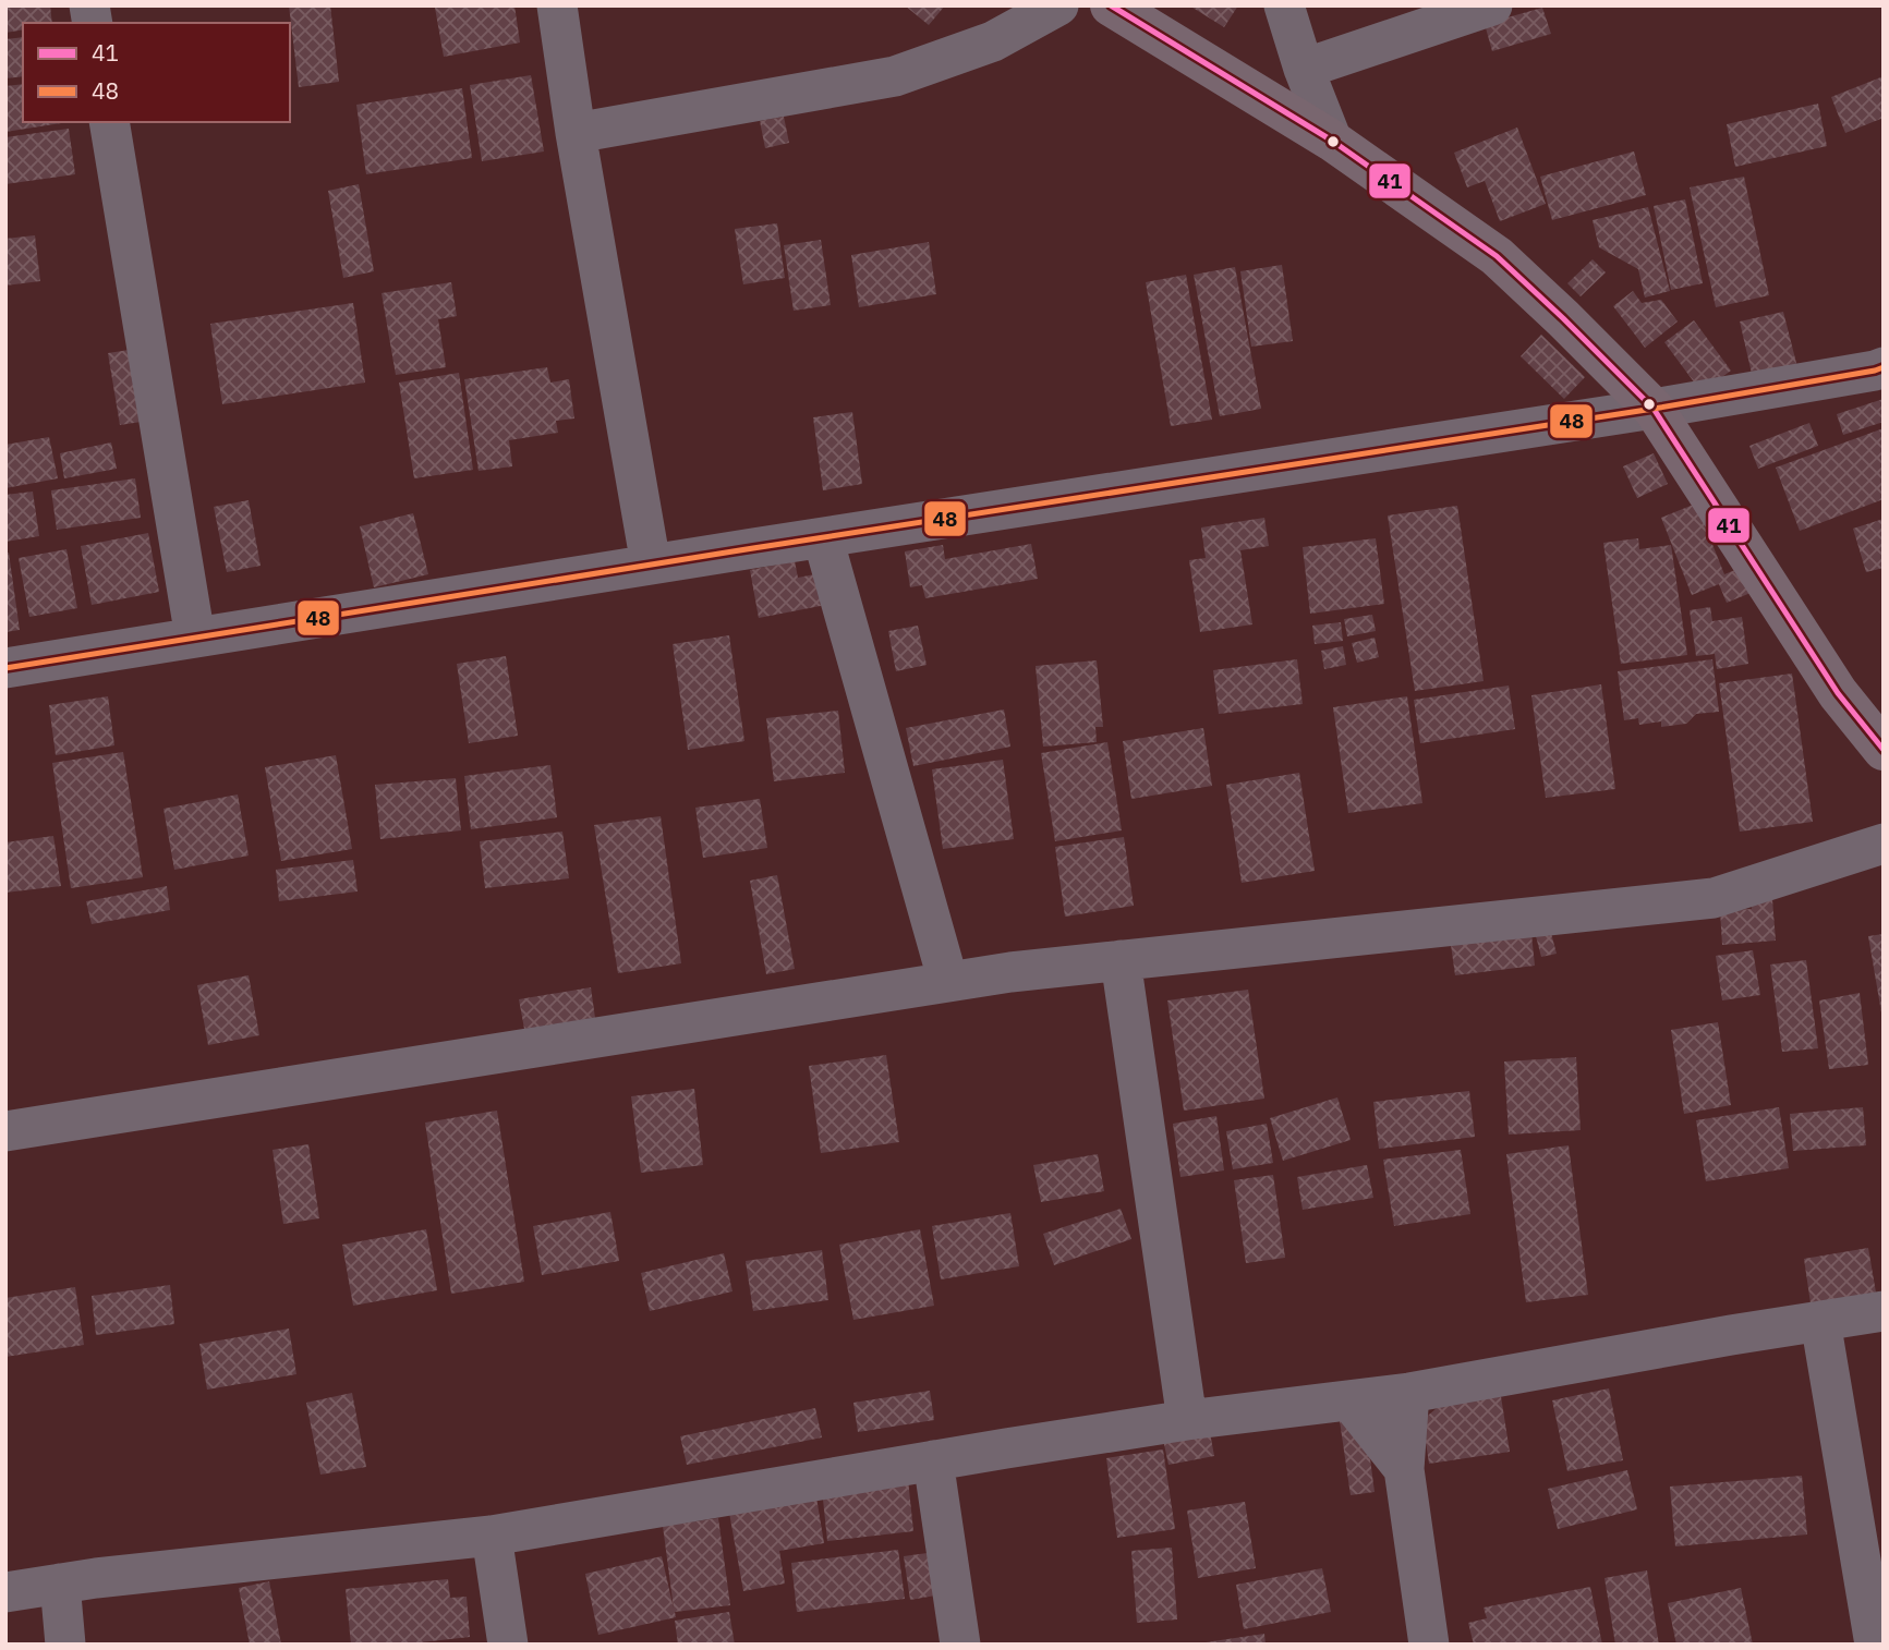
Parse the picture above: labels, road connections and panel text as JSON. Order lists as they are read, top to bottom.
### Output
{
  "lines": ["transit line 41", "transit line 48"],
  "legend": ["41", "48"]
}
